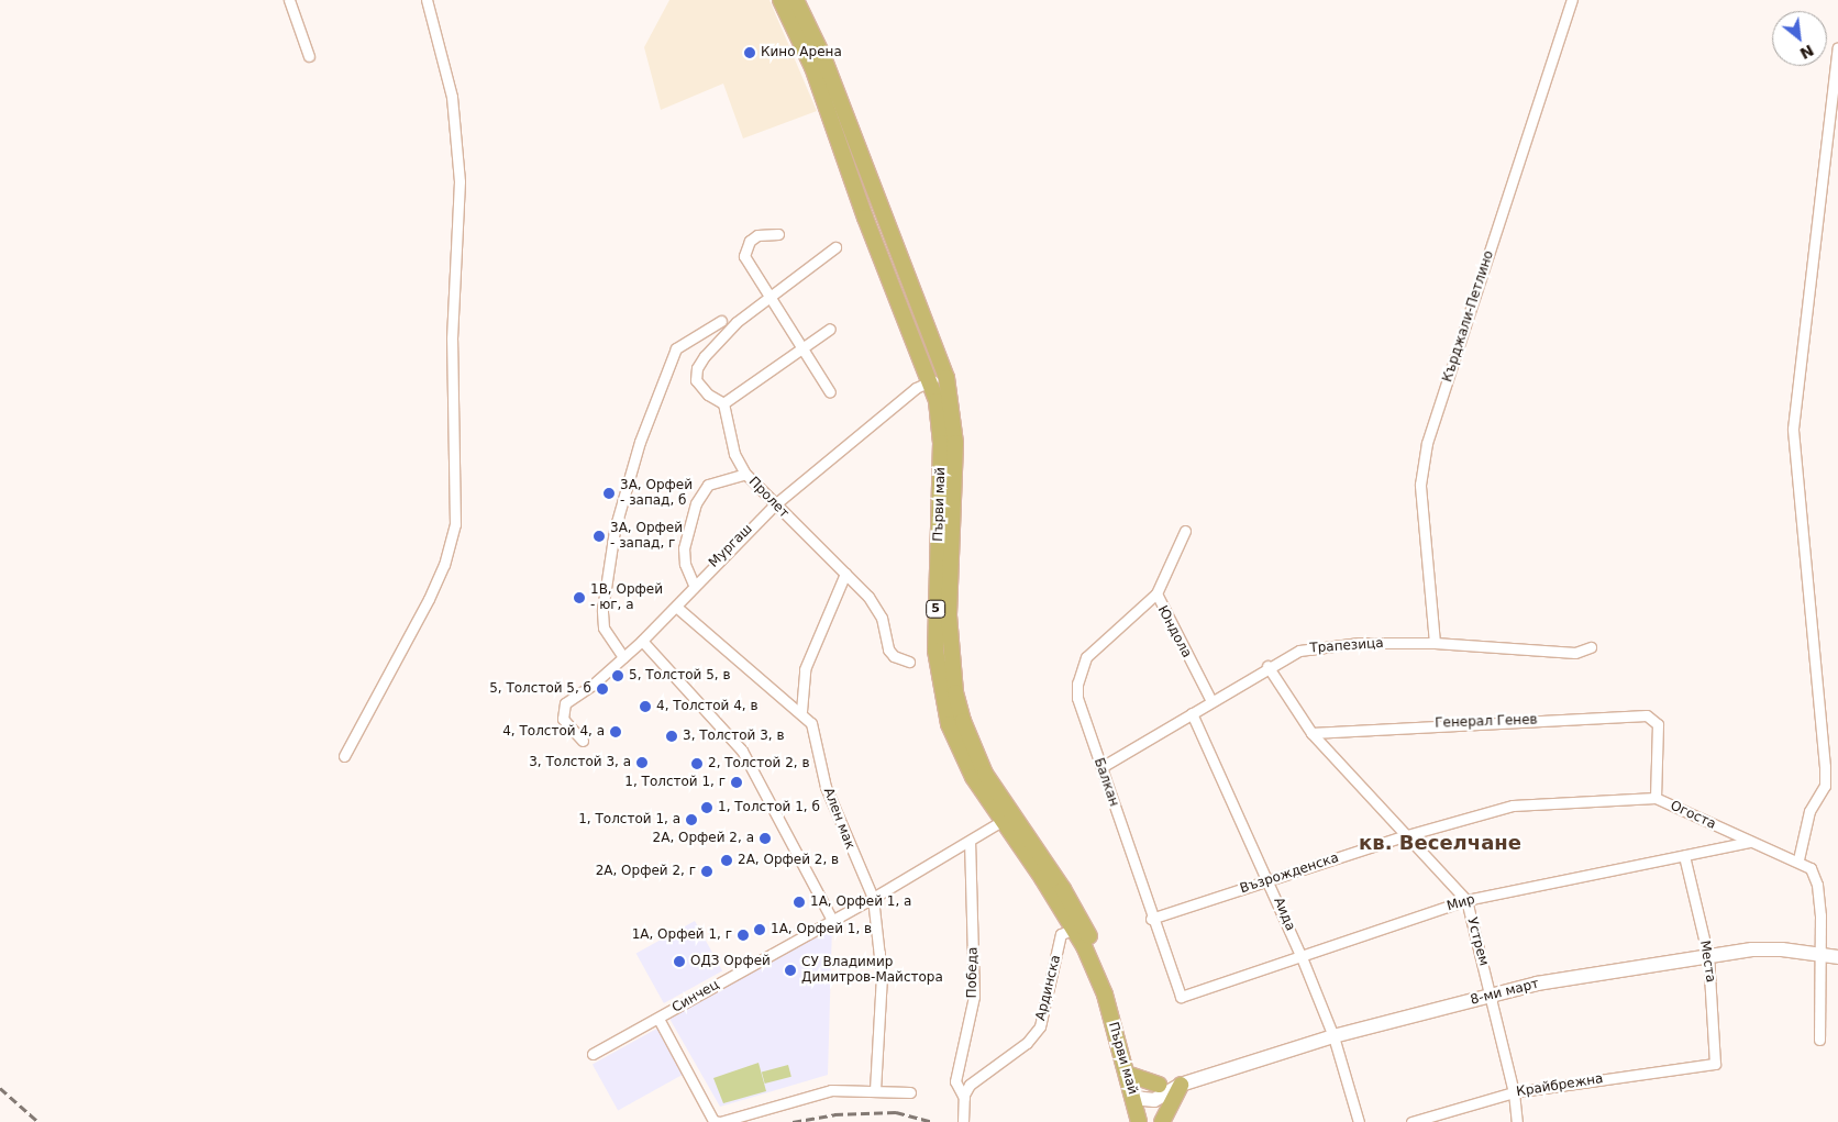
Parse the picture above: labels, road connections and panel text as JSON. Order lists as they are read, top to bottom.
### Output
{
  "streets": {
    "main road": ["Първи май", "5", "8-ми март"],
    "street": [
      "Кърджали-Петлино",
      "Пролет",
      "Мургаш",
      "Юндола",
      "Трапезица",
      "Генерал Генев",
      "Балкан",
      "Огоста",
      "Ален мак",
      "Възрожденска",
      "Мир",
      "Аида",
      "Устрем",
      "Места",
      "Победа",
      "Ардинска",
      "Синчец",
      "Крайбрежна"
    ]
  },
  "crossings": [
    ["Кърджали-Петлино", "Трапезица"],
    ["Пролет", "Мургаш"],
    ["Първи май", "Мургаш"],
    ["Първи май", "Ардинска"],
    ["Първи май", "Синчец"],
    ["Мургаш", "Ален мак"],
    ["Юндола", "Трапезица"],
    ["Юндола", "Балкан"],
    ["Трапезица", "Балкан"],
    ["Трапезица", "Аида"],
    ["Трапезица", "Устрем"],
    ["Генерал Генев", "Огоста"],
    ["Генерал Генев", "Устрем"],
    ["Балкан", "Възрожденска"],
    ["Балкан", "Мир"],
    ["Огоста", "Възрожденска"],
    ["Огоста", "Мир"],
    ["Ален мак", "Синчец"],
    ["Възрожденска", "Аида"],
    ["Възрожденска", "Устрем"],
    ["Мир", "Аида"],
    ["Мир", "Устрем"],
    ["Мир", "Места"],
    ["Аида", "8-ми март"],
    ["Устрем", "8-ми март"],
    ["Устрем", "Крайбрежна"],
    ["Места", "8-ми март"],
    ["Места", "Крайбрежна"],
    ["Победа", "Ардинска"],
    ["Победа", "Синчец"]
  ],
  "districts": ["кв. Веселчане"],
  "places": [
    "Кино Арена",
    "3А, Орфей - запад, б",
    "3А, Орфей - запад, г",
    "1В, Орфей - юг, а",
    "5, Толстой 5, в",
    "5, Толстой 5, б",
    "4, Толстой 4, в",
    "4, Толстой 4, а",
    "3, Толстой 3, в",
    "3, Толстой 3, а",
    "2, Толстой 2, в",
    "1, Толстой 1, г",
    "1, Толстой 1, б",
    "1, Толстой 1, а",
    "2А, Орфей 2, а",
    "2А, Орфей 2, в",
    "2А, Орфей 2, г",
    "1А, Орфей 1, а",
    "1А, Орфей 1, в",
    "1А, Орфей 1, г",
    "ОДЗ Орфей",
    "СУ Владимир Димитров-Майстора"
  ],
  "north": "bottom right"
}
